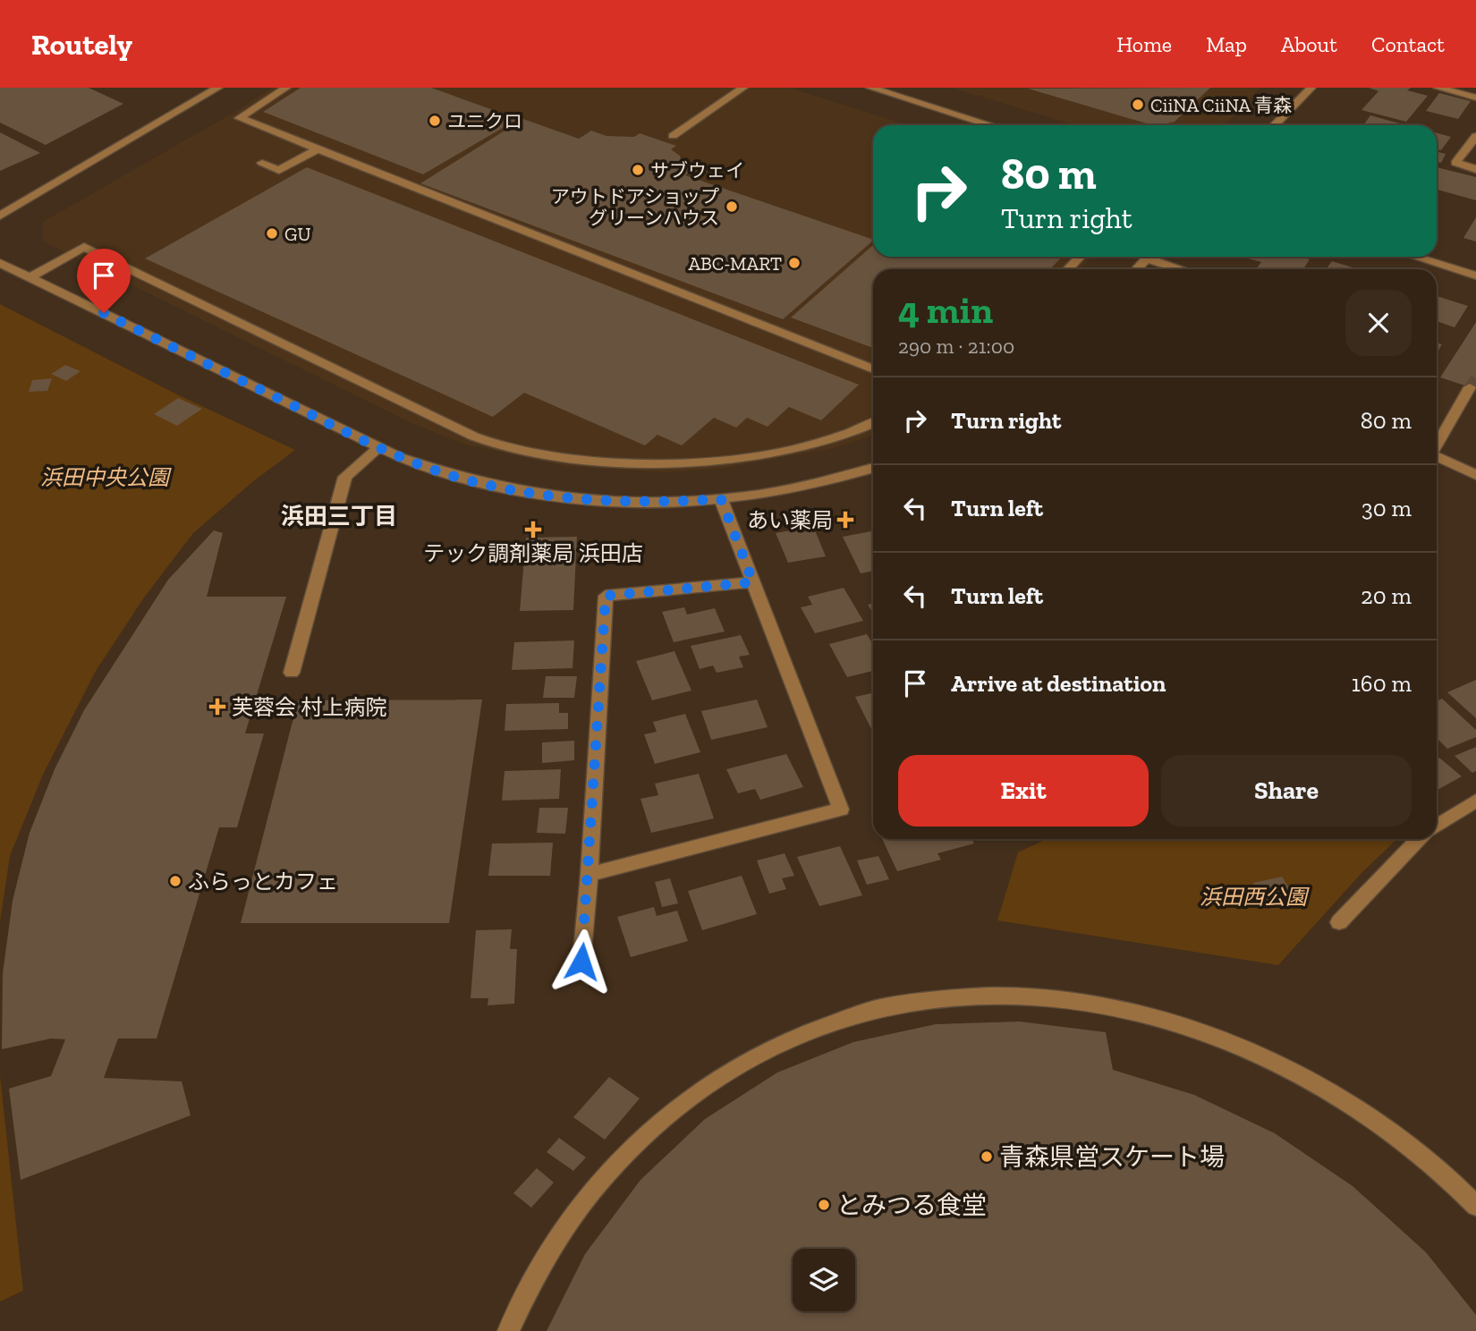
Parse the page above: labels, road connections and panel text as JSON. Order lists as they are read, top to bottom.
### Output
{
  "districts": ["浜田三丁目"],
  "parks": ["浜田中央公園", "浜田西公園"],
  "places": {
    "other": [
      "CiiNA CiiNA 青森",
      "ユニクロ",
      "サブウェイ",
      "アウトドアショップ グリーンハウス",
      "GU",
      "ABC-MART",
      "ふらっとカフェ",
      "青森県営スケート場",
      "とみつる食堂"
    ],
    "health": ["あい薬局", "テック調剤薬局 浜田店", "芙蓉会 村上病院"]
  },
  "page": {
    "header": "Routely",
    "nav": [
      "Home",
      "Map",
      "About",
      "Contact"
    ],
    "turn": ["80 m", "Turn right"],
    "heading": ["4 min", "290 m · 21:00"],
    "list": [
      {
        "name": "Turn right",
        "value": "80 m"
      },
      {
        "name": "Turn left",
        "value": "30 m"
      },
      {
        "name": "Turn left",
        "value": "20 m"
      },
      {
        "name": "Arrive at destination",
        "value": "160 m"
      }
    ],
    "buttons": ["Exit", "Share"]
  }
}
